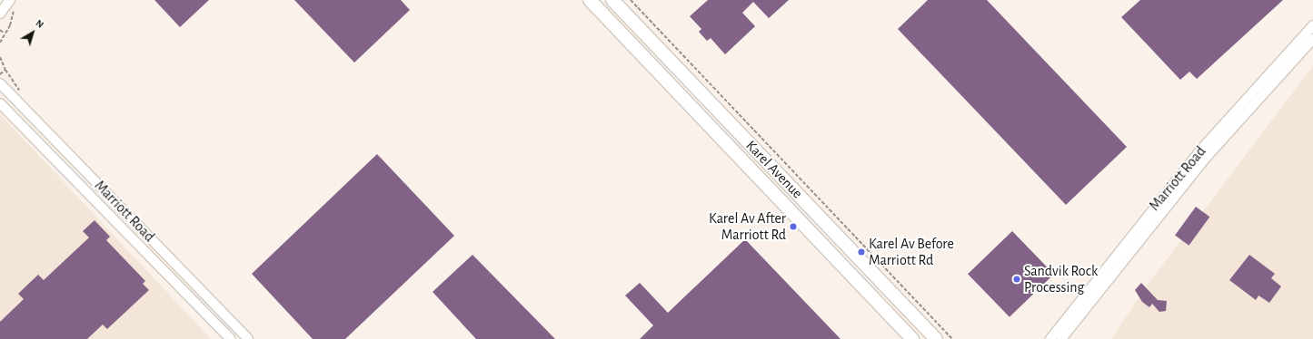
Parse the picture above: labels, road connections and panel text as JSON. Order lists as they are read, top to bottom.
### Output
{
  "streets": {
    "main road": ["Karel Avenue"],
    "street": ["Marriott Road"]
  },
  "places": ["Karel Av After Marriott Rd", "Karel Av Before Marriott Rd", "Sandvik Rock Processing"],
  "north": "top right"
}
